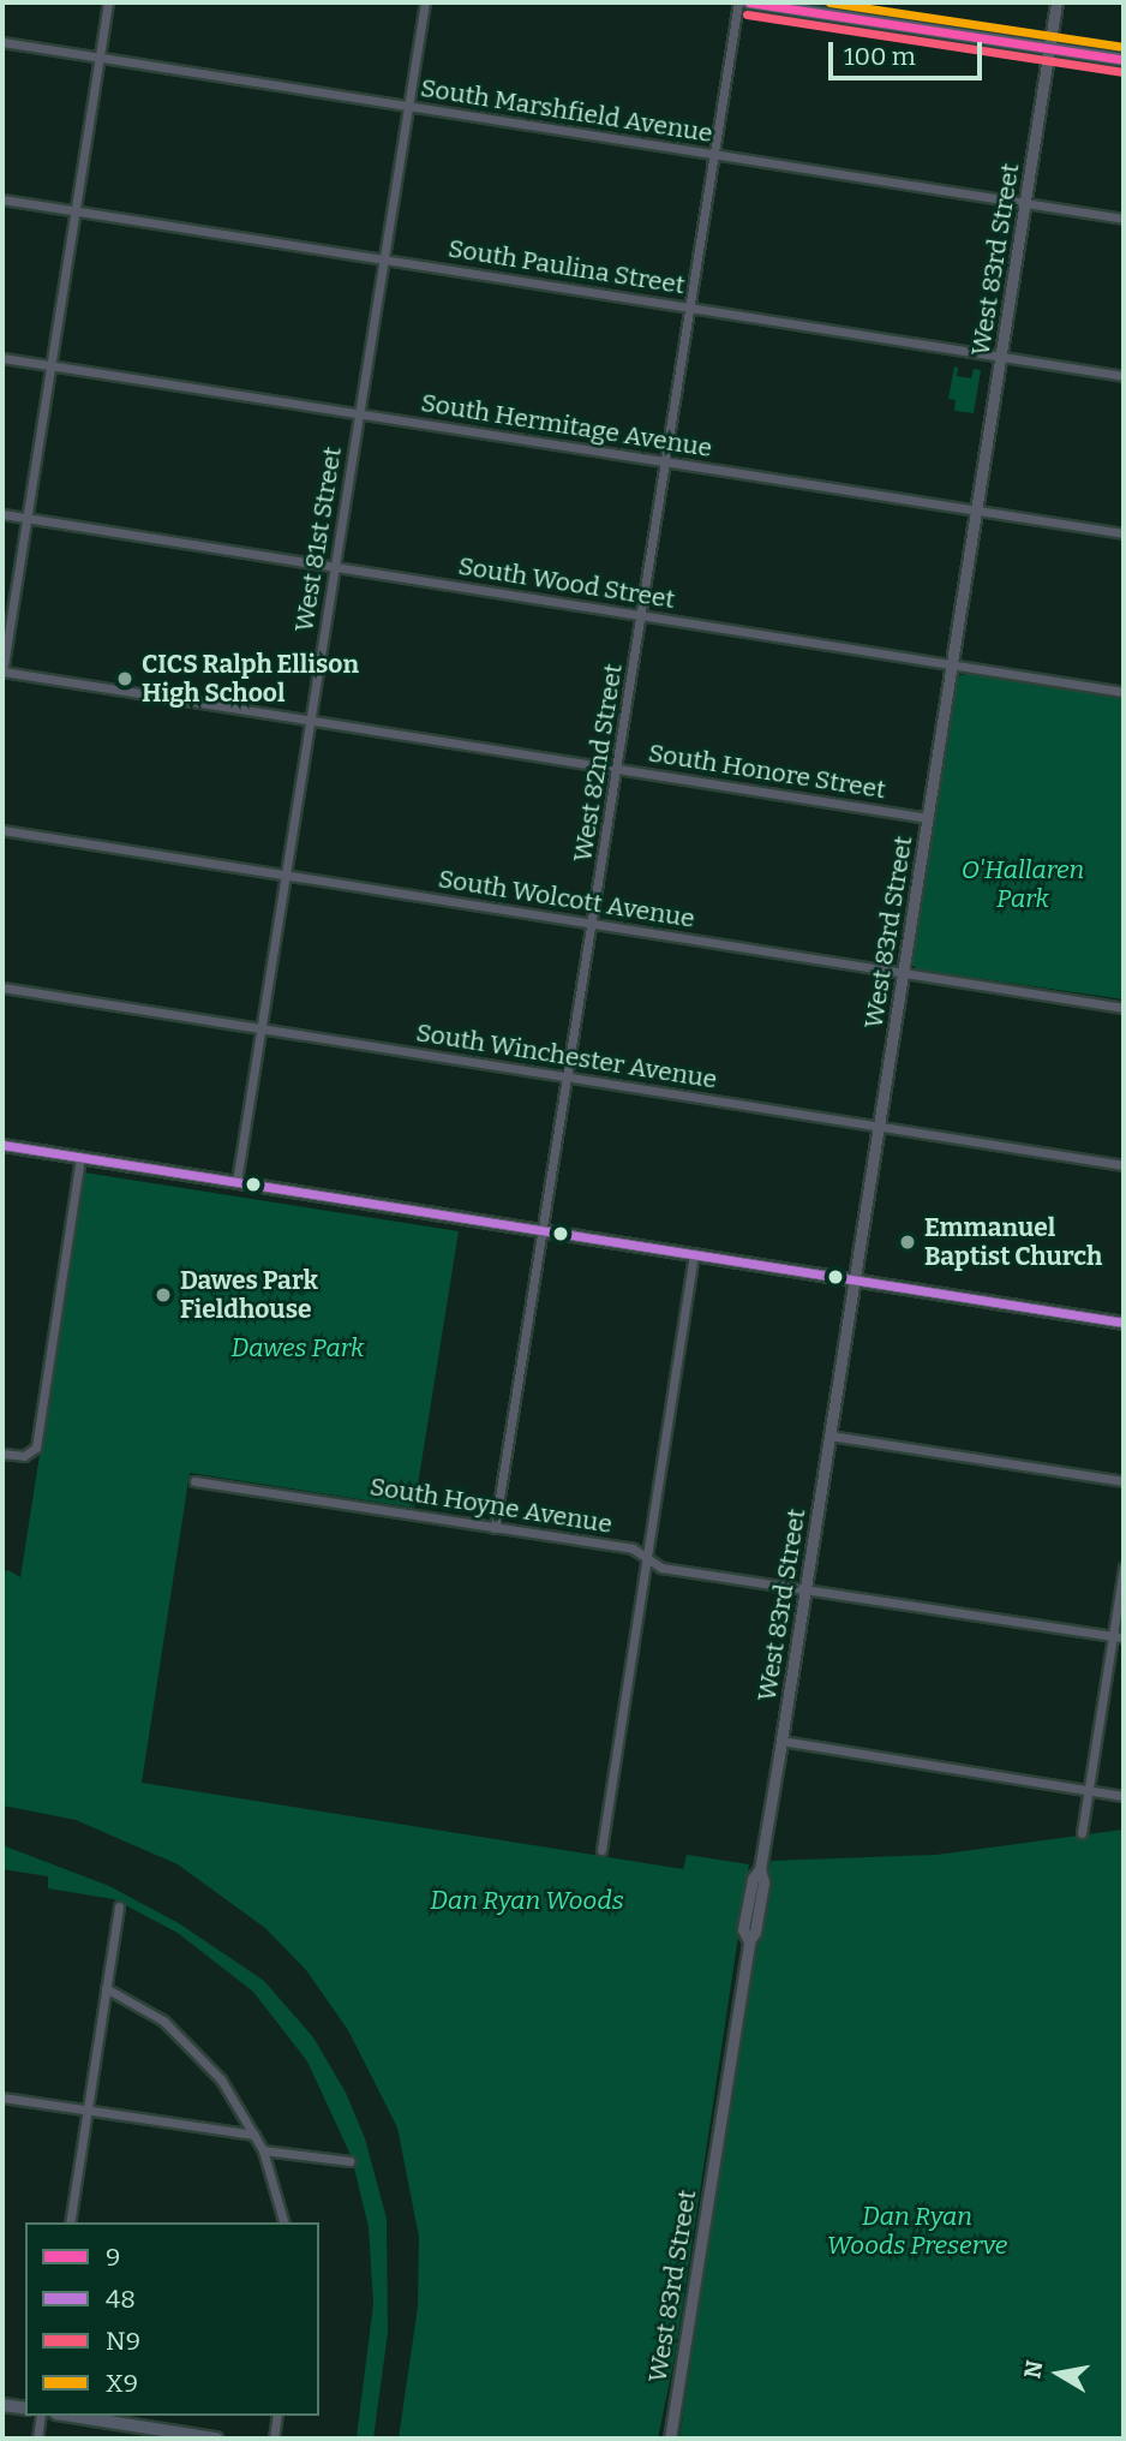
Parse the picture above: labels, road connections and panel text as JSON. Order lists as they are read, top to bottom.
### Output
{
  "streets": {
    "street": [
      "South Marshfield Avenue",
      "West 83rd Street",
      "South Paulina Street",
      "South Hermitage Avenue",
      "West 81st Street",
      "South Wood Street",
      "West 82nd Street",
      "South Honore Street",
      "South Wolcott Avenue",
      "South Winchester Avenue",
      "South Hoyne Avenue"
    ]
  },
  "crossings": [
    ["South Marshfield Avenue", "West 83rd Street"],
    ["South Marshfield Avenue", "West 81st Street"],
    ["South Marshfield Avenue", "West 82nd Street"],
    ["West 83rd Street", "South Paulina Street"],
    ["West 83rd Street", "South Hermitage Avenue"],
    ["West 83rd Street", "South Wood Street"],
    ["West 83rd Street", "South Honore Street"],
    ["West 83rd Street", "South Wolcott Avenue"],
    ["West 83rd Street", "South Winchester Avenue"],
    ["West 83rd Street", "South Hoyne Avenue"],
    ["South Paulina Street", "West 81st Street"],
    ["South Paulina Street", "West 82nd Street"],
    ["South Hermitage Avenue", "West 81st Street"],
    ["South Hermitage Avenue", "West 82nd Street"],
    ["West 81st Street", "South Wood Street"],
    ["West 81st Street", "South Honore Street"],
    ["West 81st Street", "South Wolcott Avenue"],
    ["West 81st Street", "South Winchester Avenue"],
    ["South Wood Street", "West 82nd Street"],
    ["West 82nd Street", "South Honore Street"],
    ["West 82nd Street", "South Wolcott Avenue"],
    ["West 82nd Street", "South Winchester Avenue"],
    ["West 82nd Street", "South Hoyne Avenue"]
  ],
  "parks": [
    "O'Hallaren Park",
    "Dawes Park",
    "Dan Ryan Woods",
    "Dan Ryan Woods Preserve"
  ],
  "places": ["CICS Ralph Ellison High School", "Emmanuel Baptist Church", "Dawes Park Fieldhouse"],
  "lines": [
    "transit line 9",
    "transit line X9",
    "transit line N9",
    "transit line 48"
  ],
  "legend": [
    "9",
    "48",
    "N9",
    "X9"
  ],
  "scale_bar": "100 m",
  "north": "left"
}
